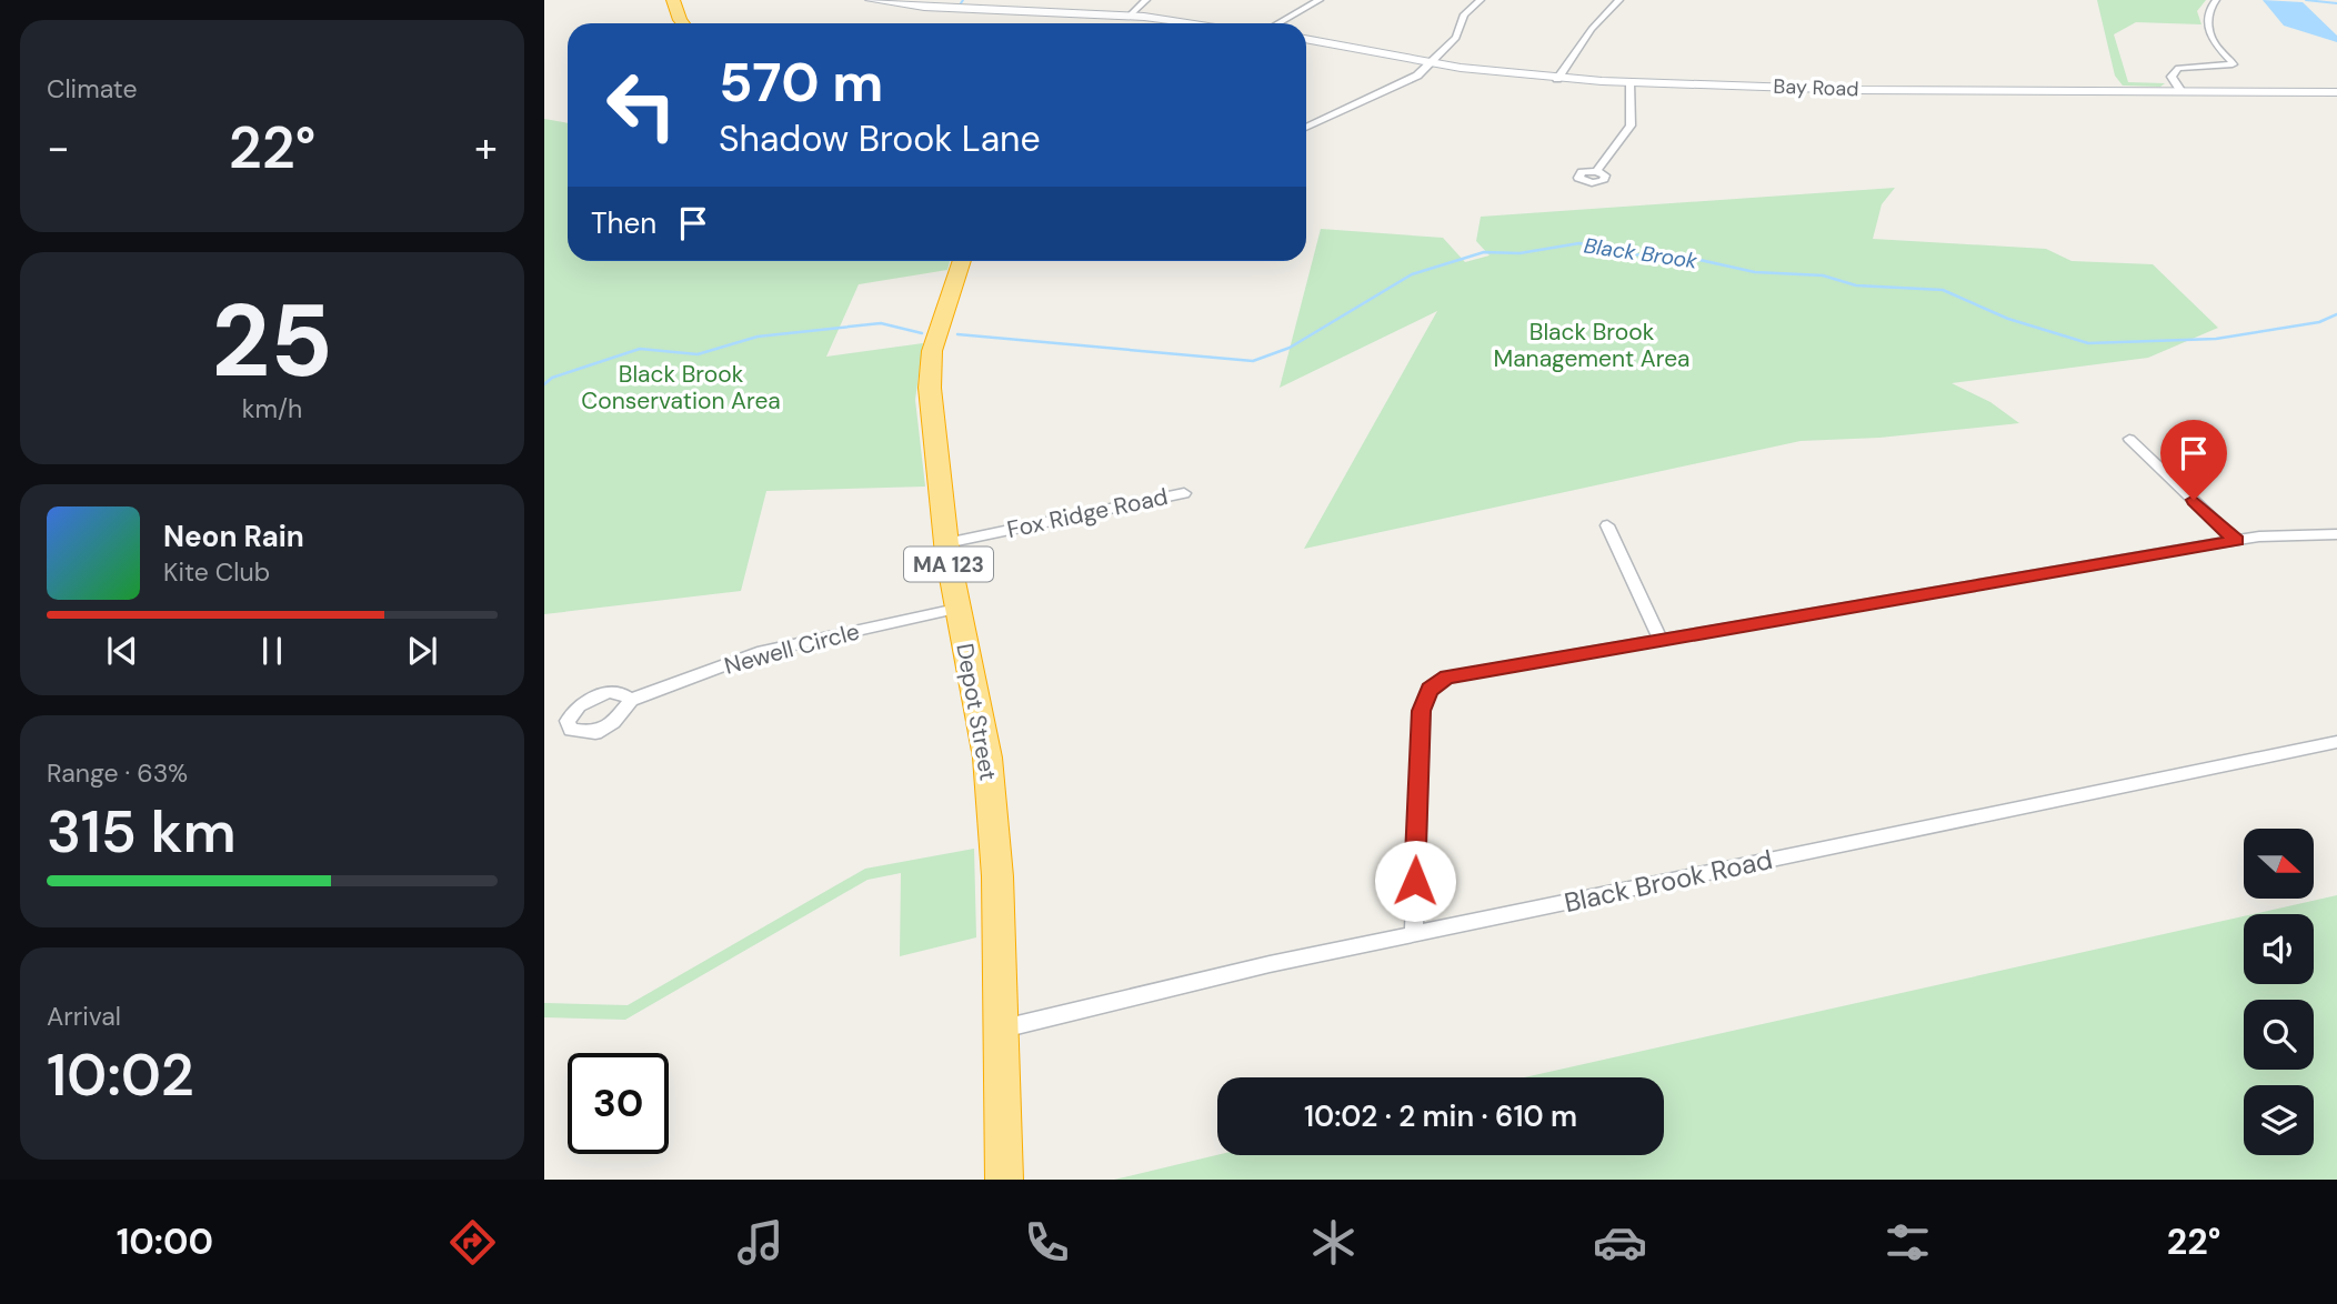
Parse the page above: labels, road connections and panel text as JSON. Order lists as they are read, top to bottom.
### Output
{
  "streets": {
    "highway": ["MA 123", "Depot Street"],
    "main road": ["Bay Road"],
    "street": ["Fox Ridge Road", "Newell Circle", "Black Brook Road"]
  },
  "crossings": [
    ["Fox Ridge Road", "Depot Street"],
    ["Newell Circle", "Depot Street"],
    ["Depot Street", "Black Brook Road"]
  ],
  "water": ["Black Brook"],
  "parks": ["Black Brook Management Area", "Black Brook Conservation Area"],
  "north": "right",
  "page": {
    "tile": [
      "Climate",
      ["25", "km/h"],
      ["Range · 63%", "315 km"],
      ["Arrival", "10:02"]
    ],
    "turn": ["570 m", "Shadow Brook Lane"],
    "heat": ["−", "22°", "+"],
    "then": "Then",
    "song": ["Neon Rain", "Kite Club"],
    "limit": "30",
    "trip": "10:02 · 2 min · 610 m",
    "tabs": ["10:00", "22°"]
  }
}
